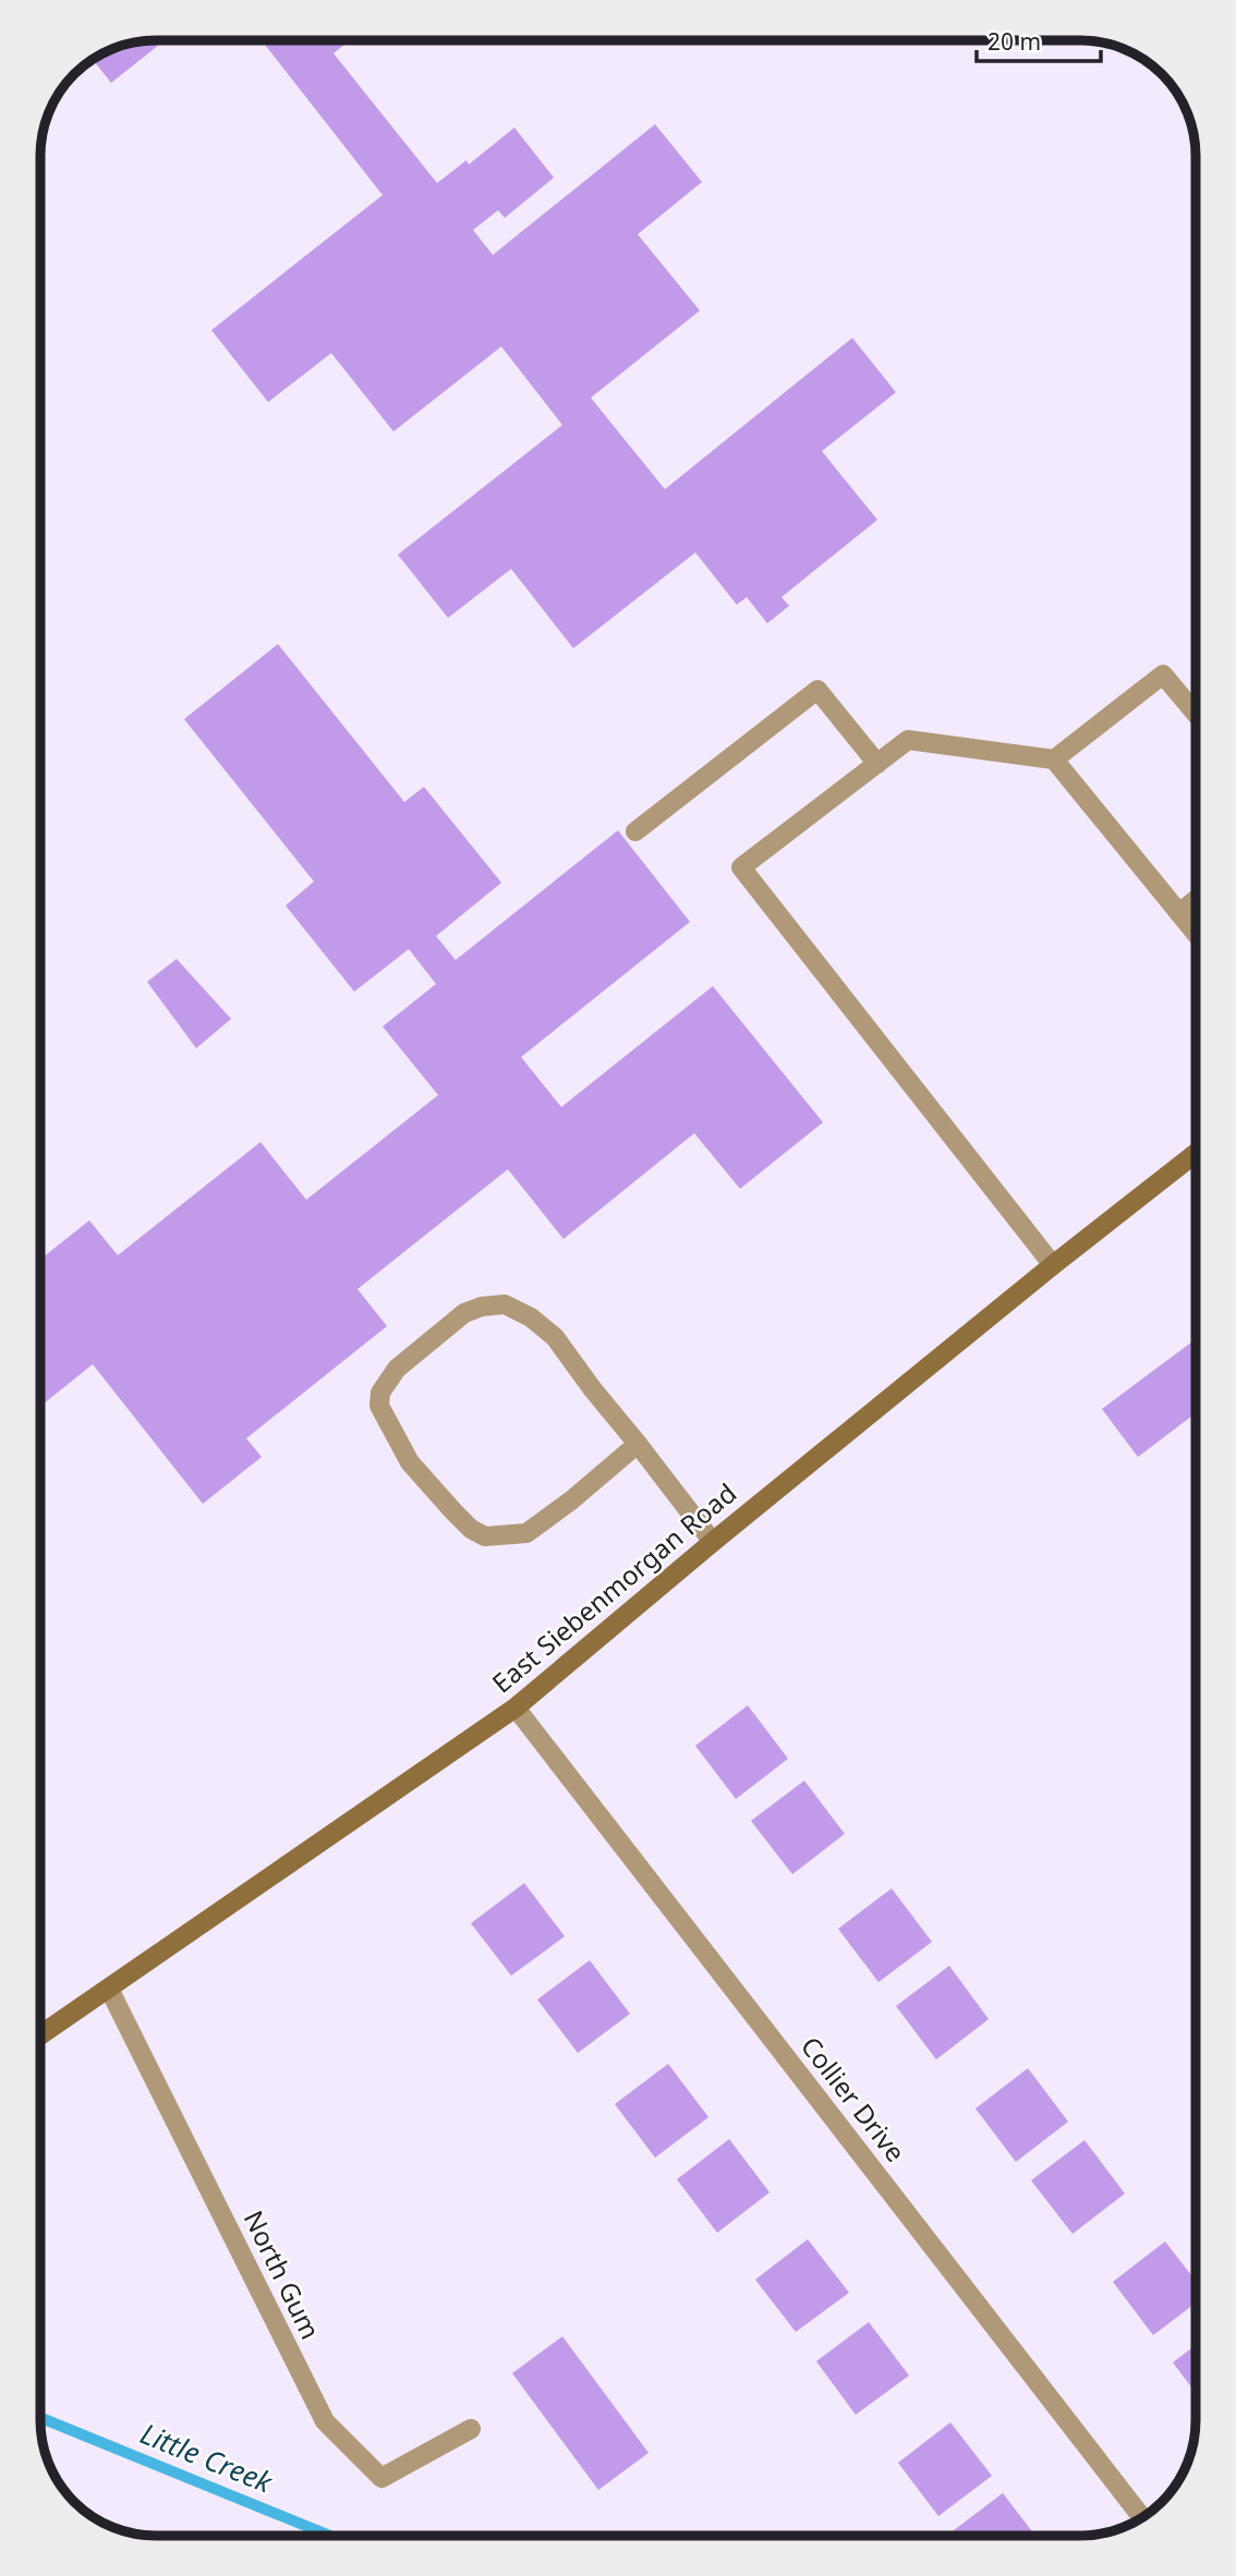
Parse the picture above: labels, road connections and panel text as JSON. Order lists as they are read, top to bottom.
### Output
{
  "streets": {
    "street": ["East Siebenmorgan Road", "Collier Drive", "North Gum"]
  },
  "crossings": [
    ["East Siebenmorgan Road", "Collier Drive"],
    ["East Siebenmorgan Road", "North Gum"]
  ],
  "water": ["Little Creek"],
  "scale_bar": "20 m"
}
